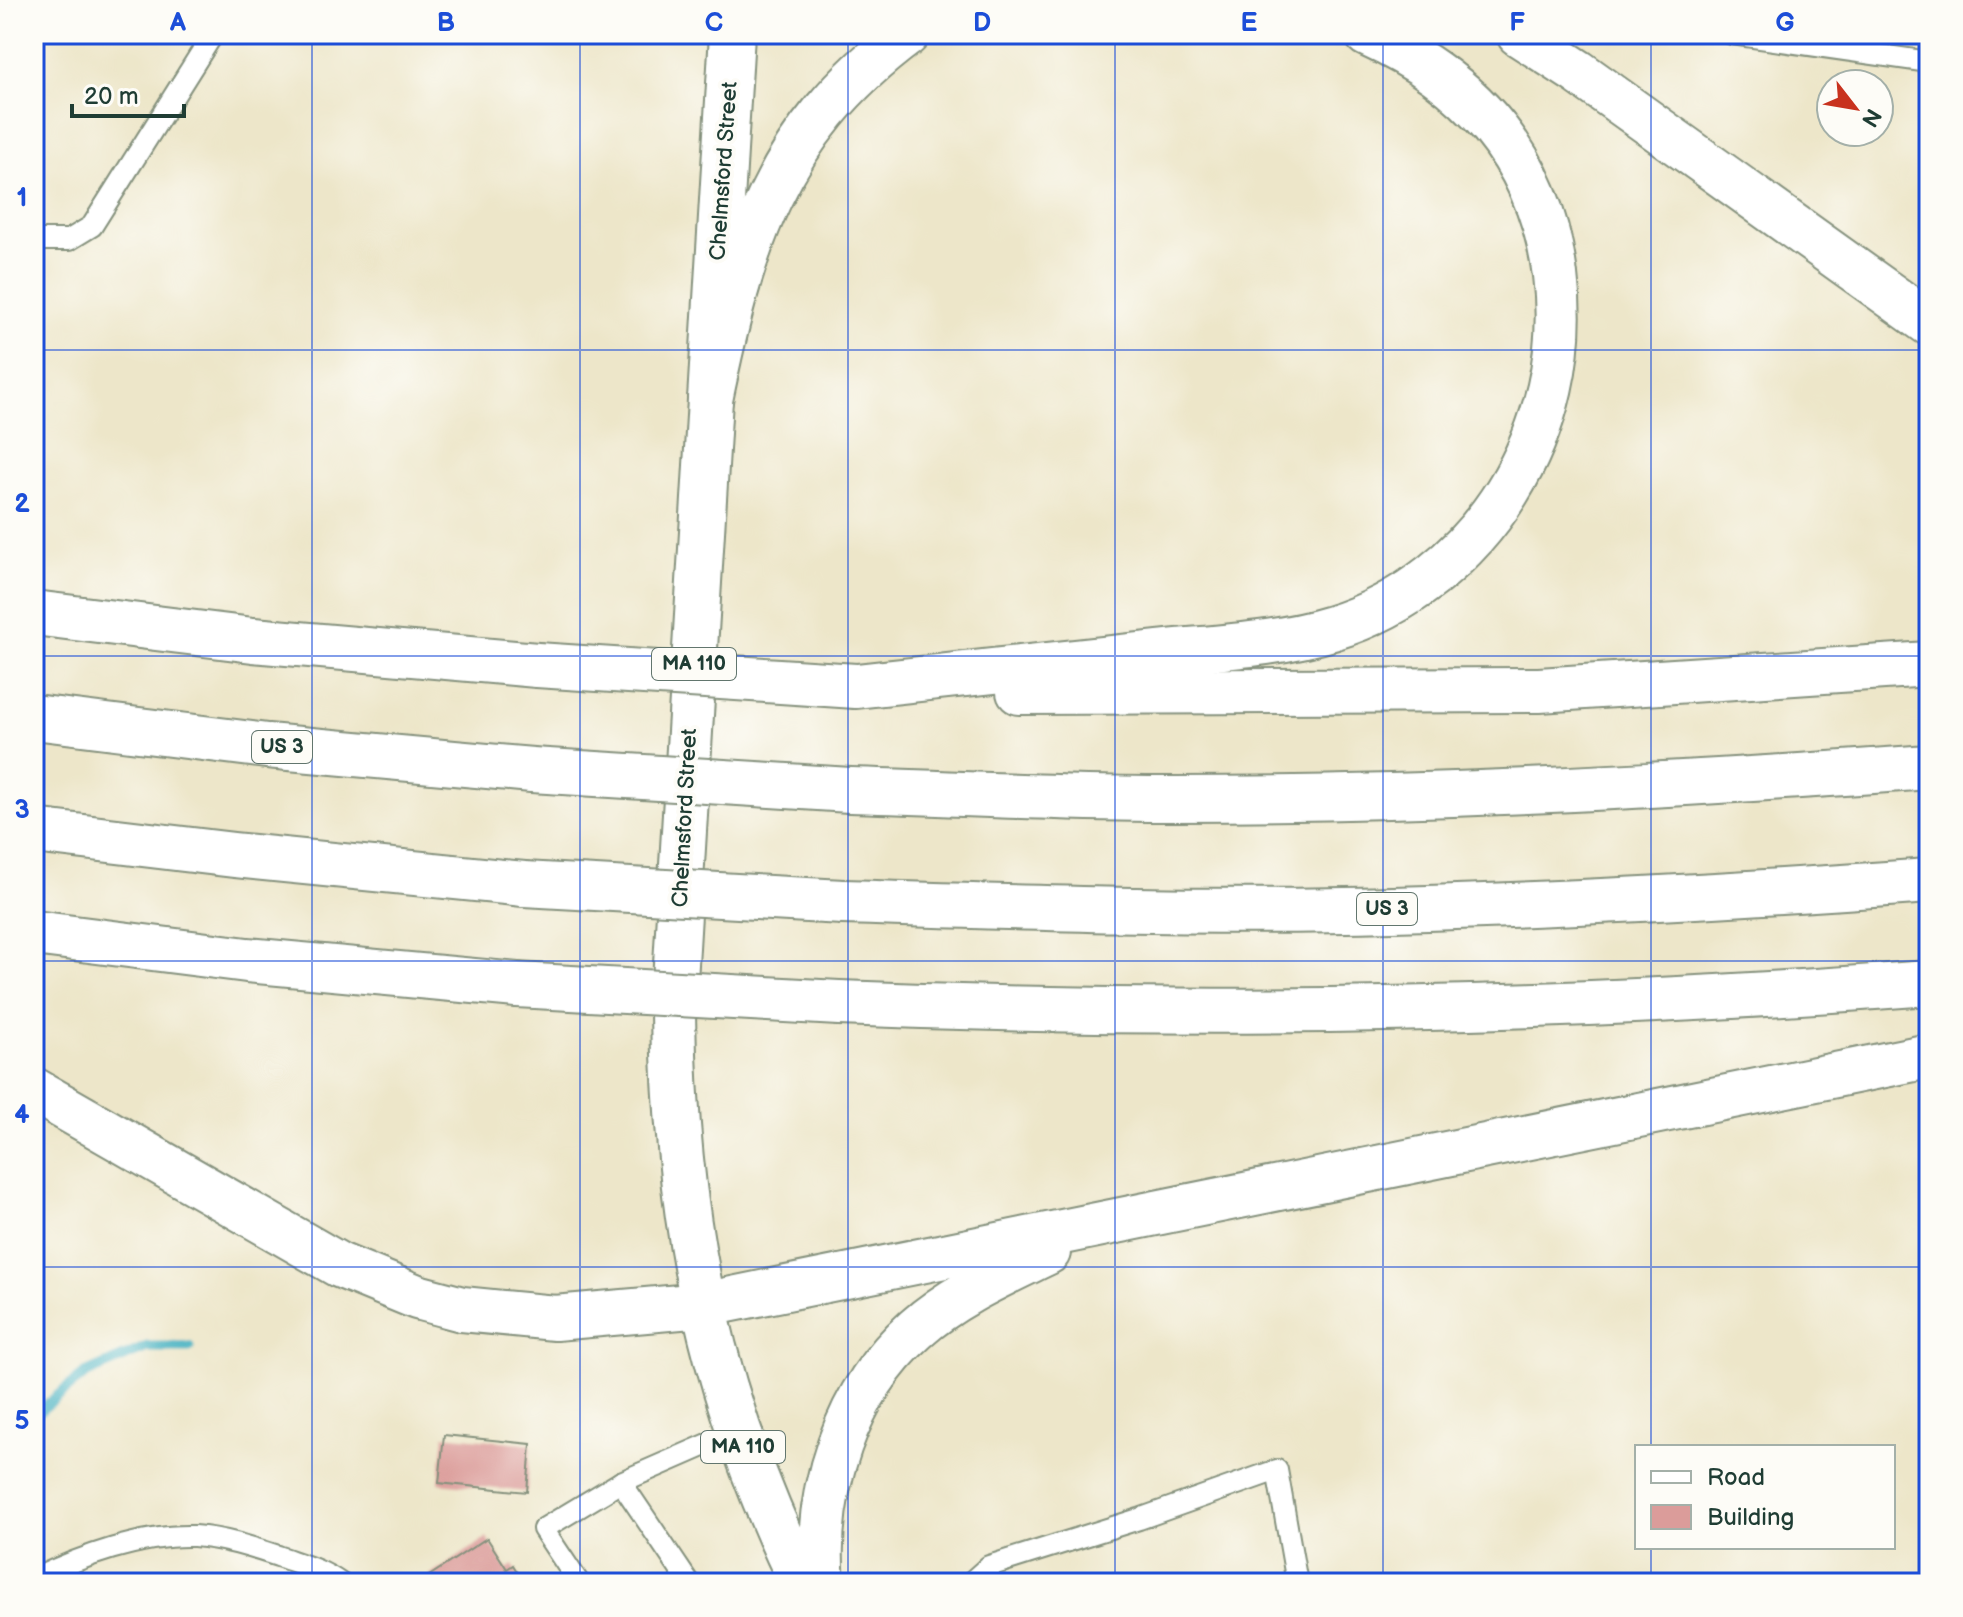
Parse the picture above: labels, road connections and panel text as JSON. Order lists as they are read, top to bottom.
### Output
{
  "streets": {
    "main road": ["Chelmsford Street", "MA 110", "US 3"]
  },
  "legend": ["Road", "Building"],
  "scale_bar": "20 m",
  "north": "bottom right",
  "grid": {
    "columns": [
      "A",
      "B",
      "C",
      "D",
      "E",
      "F",
      "G"
    ],
    "rows": [
      "1",
      "2",
      "3",
      "4",
      "5"
    ]
  }
}
